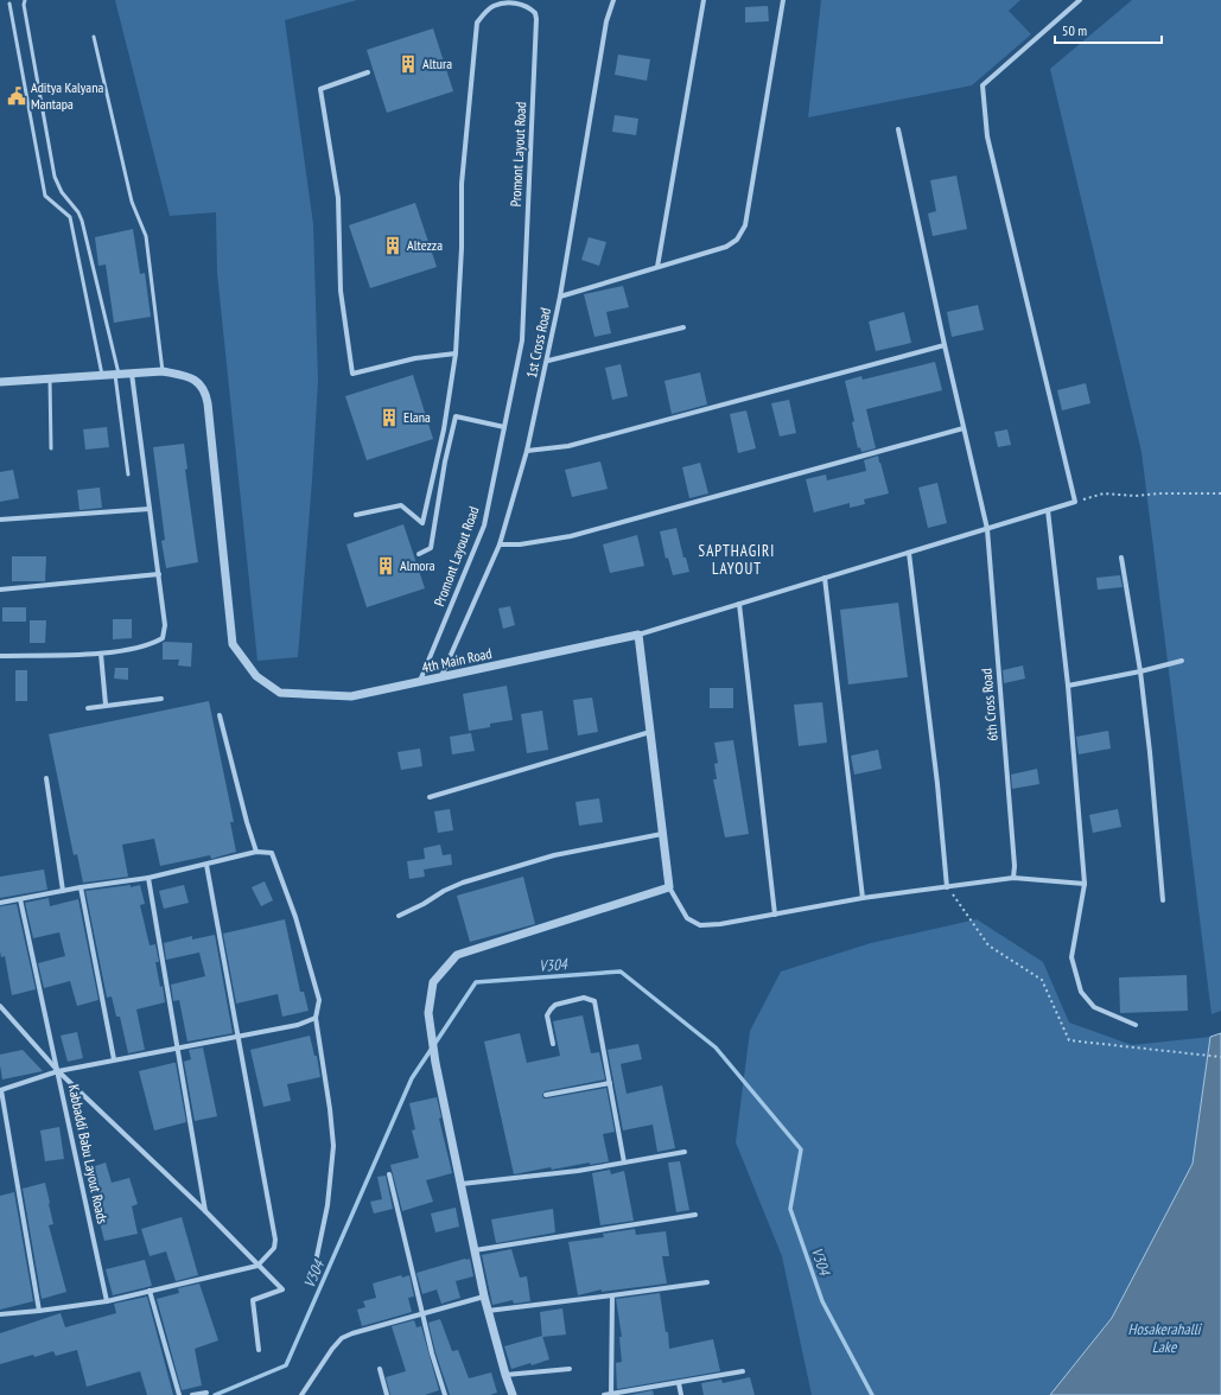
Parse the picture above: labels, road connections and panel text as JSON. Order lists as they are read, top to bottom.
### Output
{
  "streets": {
    "street": [
      "Promont Layout Road",
      "1st Cross Road",
      "4th Main Road",
      "6th Cross Road",
      "Kabbaddi Babu Layout Roads"
    ]
  },
  "crossings": [
    ["Promont Layout Road", "4th Main Road"],
    ["1st Cross Road", "4th Main Road"]
  ],
  "districts": ["SAPTHAGIRI LAYOUT"],
  "water": ["V304", "Hosakerahalli Lake"],
  "places": {
    "building": [
      "Altura",
      "Altezza",
      "Elana",
      "Almora"
    ],
    "public building": ["Aditya Kalyana Mantapa"]
  },
  "scale_bar": "50 m"
}
